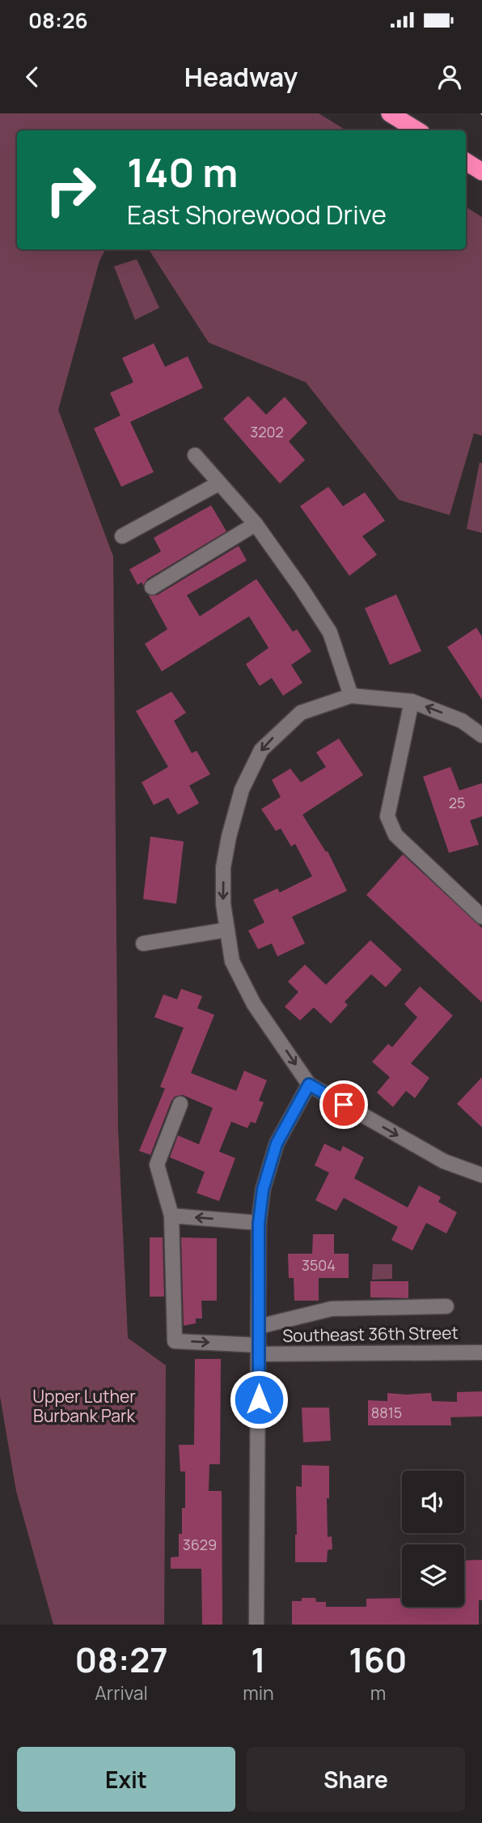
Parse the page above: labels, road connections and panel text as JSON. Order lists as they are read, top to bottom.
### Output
{
  "streets": {
    "street": ["Southeast 36th Street"]
  },
  "parks": ["Upper Luther Burbank Park"],
  "house_numbers": [
    "3202",
    "25",
    "3504",
    "8815",
    "3629"
  ],
  "page": {
    "status": "08:26",
    "header": "Headway",
    "turn": ["140 m", "East Shorewood Drive"],
    "eta": [
      "08:27",
      "Arrival",
      "1",
      "min",
      "160",
      "m"
    ],
    "buttons": ["Exit", "Share"]
  }
}
